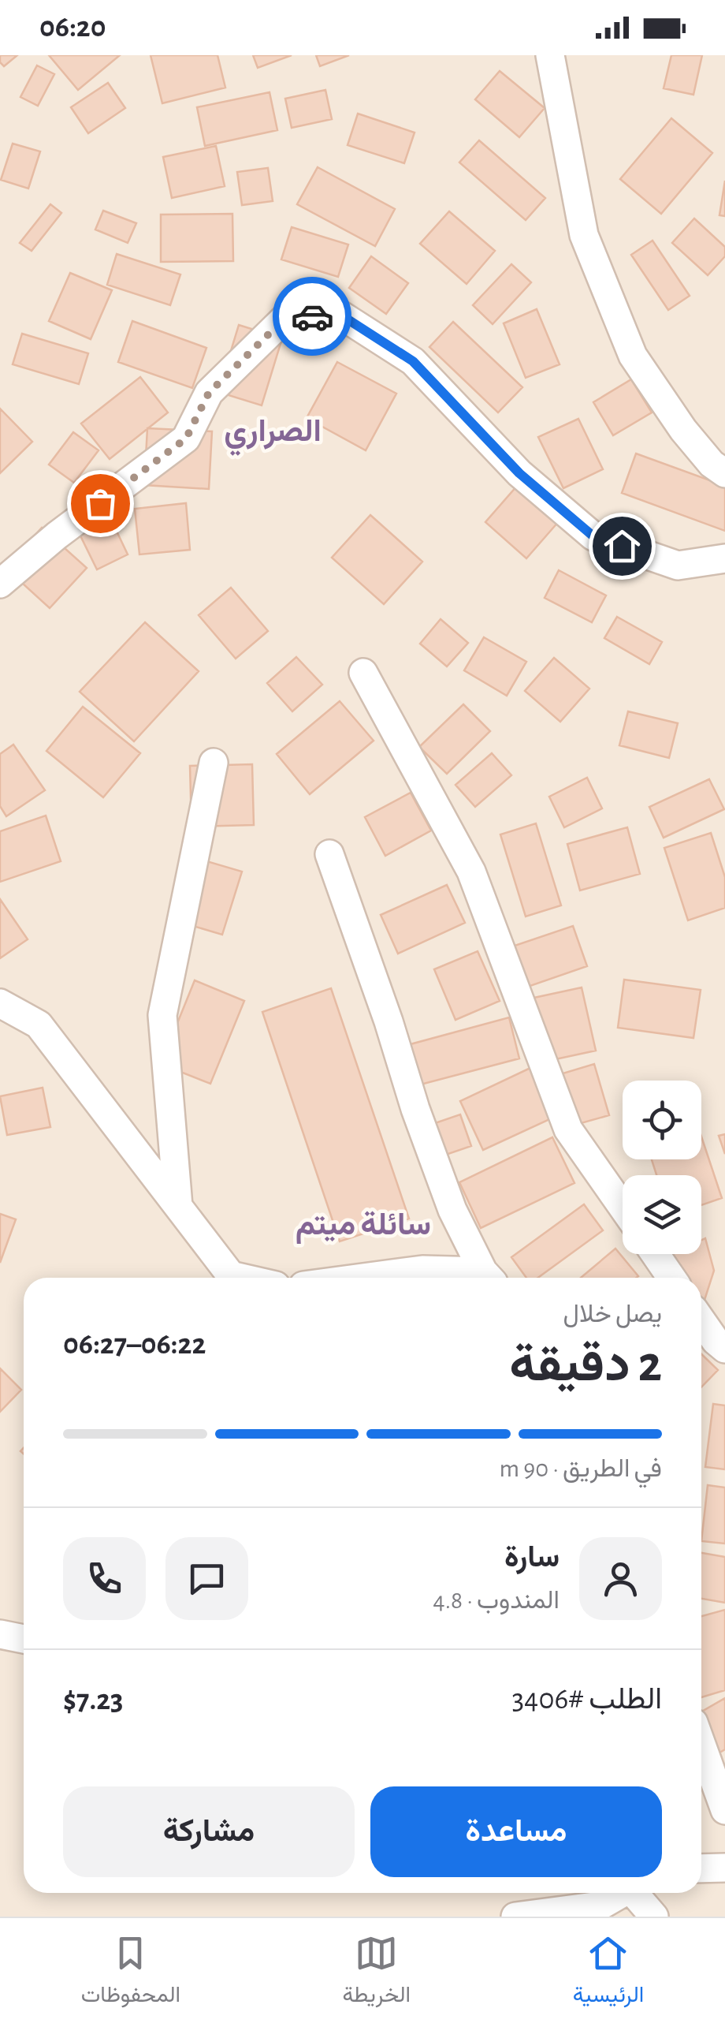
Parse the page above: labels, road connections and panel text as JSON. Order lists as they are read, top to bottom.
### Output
{
  "districts": ["الصراري", "سائلة ميتم"],
  "page": {
    "status": "06:20",
    "heading": ["2 دقيقة", "يصل خلال", "06:22–06:27"],
    "panel": [
      "سارة",
      "المندوب · 4.8",
      "الطلب #3406",
      "$7.23"
    ],
    "bar": "في الطريق · 90 m",
    "buttons": ["مساعدة", "مشاركة"],
    "tabs": ["الرئيسية", "الخريطة", "المحفوظات"]
  }
}
